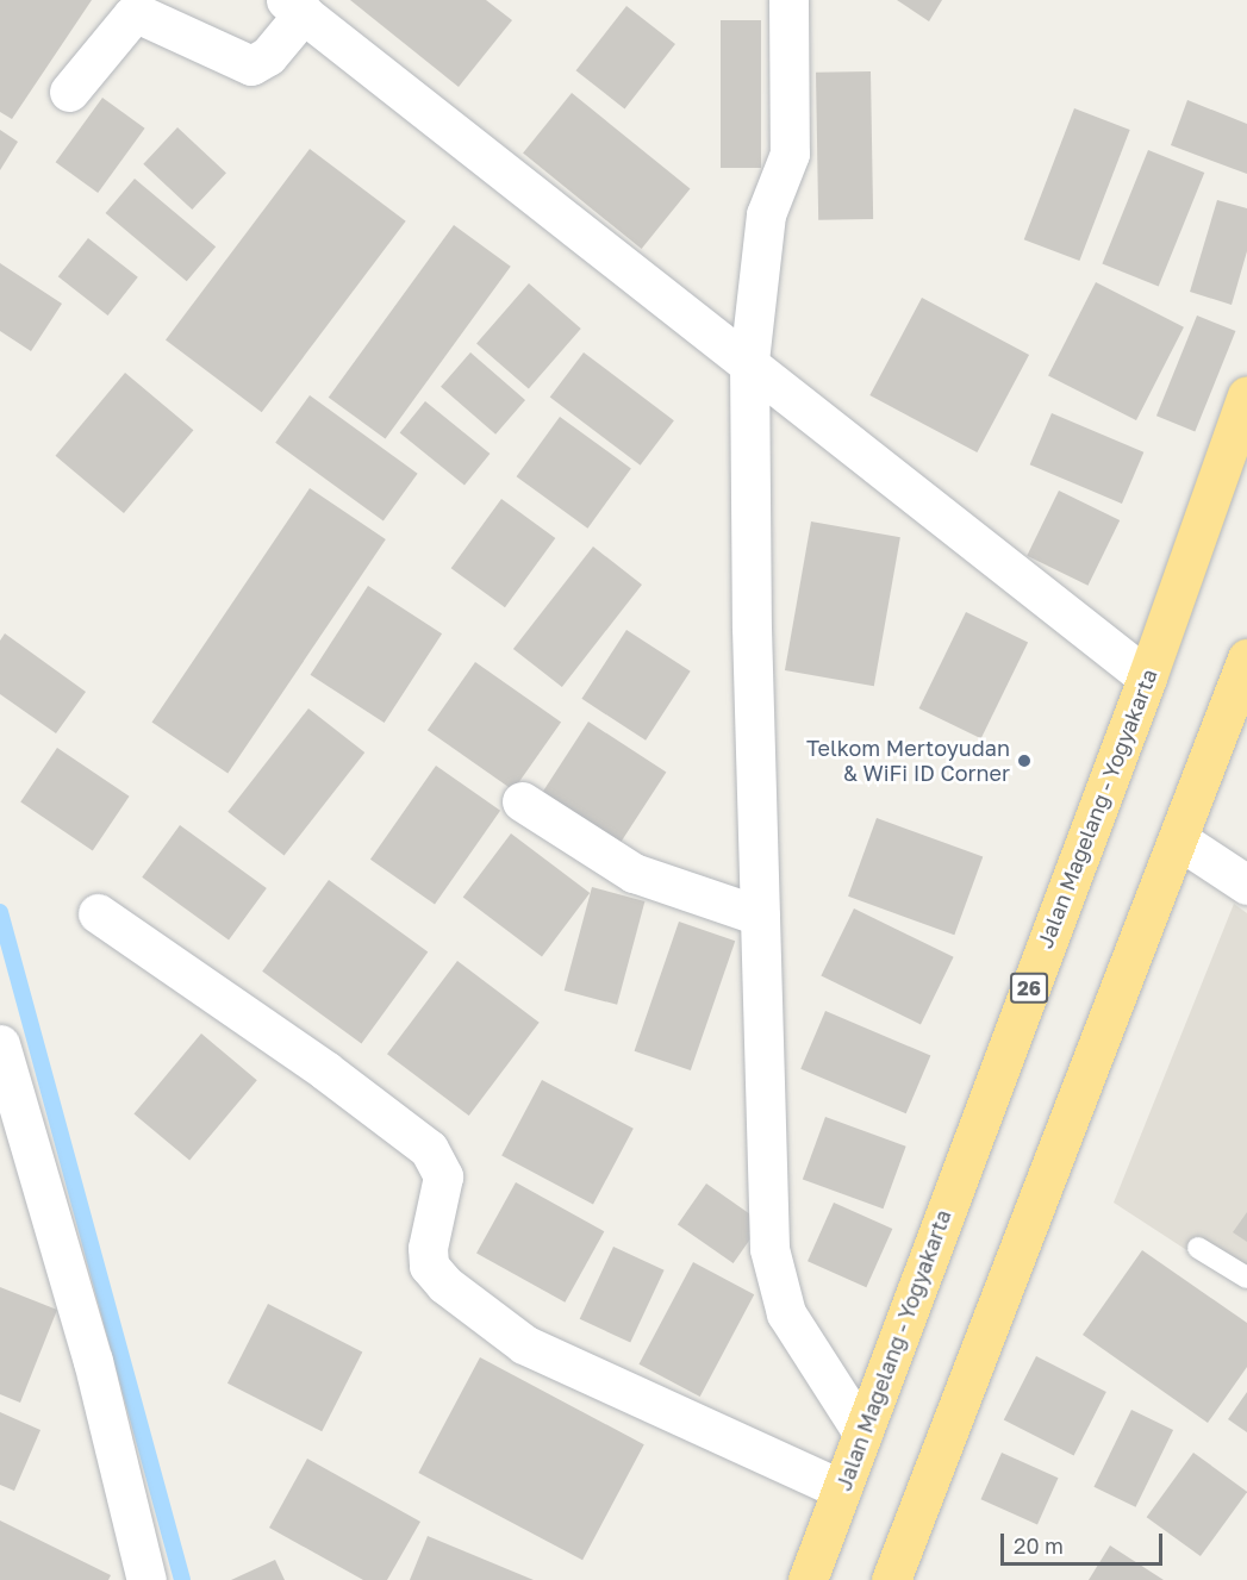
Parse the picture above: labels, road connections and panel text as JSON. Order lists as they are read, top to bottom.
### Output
{
  "streets": {
    "highway": ["Jalan Magelang - Yogyakarta", "26"]
  },
  "places": ["Telkom Mertoyudan & WiFi ID Corner"],
  "scale_bar": "20 m"
}
